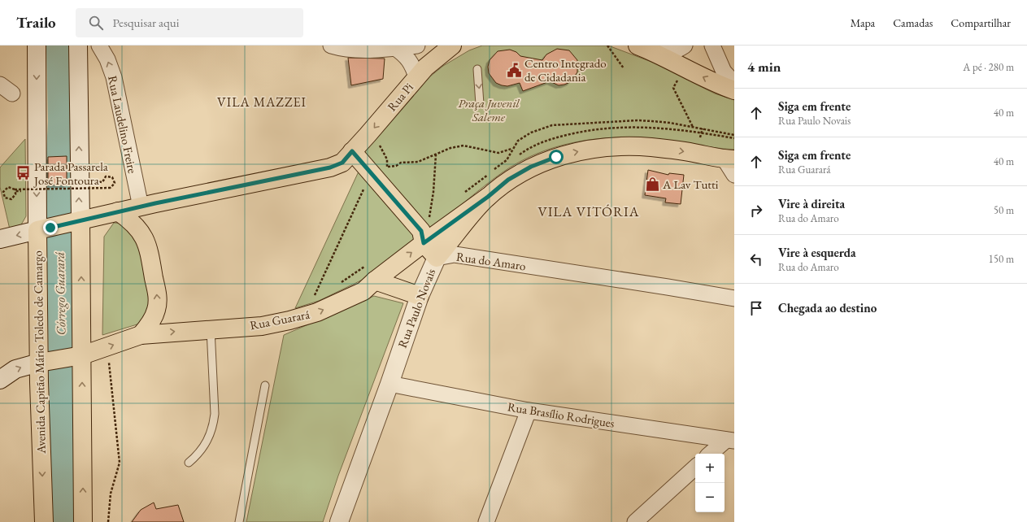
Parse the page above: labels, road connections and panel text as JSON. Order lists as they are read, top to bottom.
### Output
{
  "streets": {
    "main road": [
      "Rua Pi",
      "Rua Paulo Novais",
      "Rua Guarará",
      "Avenida Capitão Mário Toledo de Camargo"
    ],
    "street": ["Rua Laudelino Freire", "Rua do Amaro", "Rua Brasílio Rodrigues"]
  },
  "crossings": [
    ["Rua do Amaro", "Rua Paulo Novais"],
    ["Rua Paulo Novais", "Rua Guarará"],
    ["Rua Paulo Novais", "Rua Brasílio Rodrigues"],
    ["Rua Guarará", "Avenida Capitão Mário Toledo de Camargo"]
  ],
  "one_way": ["Rua Pi", "Rua Laudelino Freire", "Rua Paulo Novais"],
  "districts": ["VILA MAZZEI", "VILA VITÓRIA"],
  "water": ["Córrego Guarará"],
  "parks": ["Praça Juvenil Saleme"],
  "places": {
    "public building": ["Centro Integrado de Cidadania"],
    "bus stop": ["Parada Passarela José Fontoura"],
    "shop": ["A Lav Tutti"]
  },
  "page": {
    "header": "Trailo",
    "search": "Pesquisar aqui",
    "nav": ["Mapa", "Camadas", "Compartilhar"],
    "heading": ["4 min", "A pé · 280 m"],
    "list": [
      ["Siga em frente", "Rua Paulo Novais", "40 m"],
      ["Siga em frente", "Rua Guarará", "40 m"],
      ["Vire à direita", "Rua do Amaro", "50 m"],
      ["Vire à esquerda", "Rua do Amaro", "150 m"],
      "Chegada ao destino"
    ],
    "map_buttons": ["+", "−"]
  }
}
